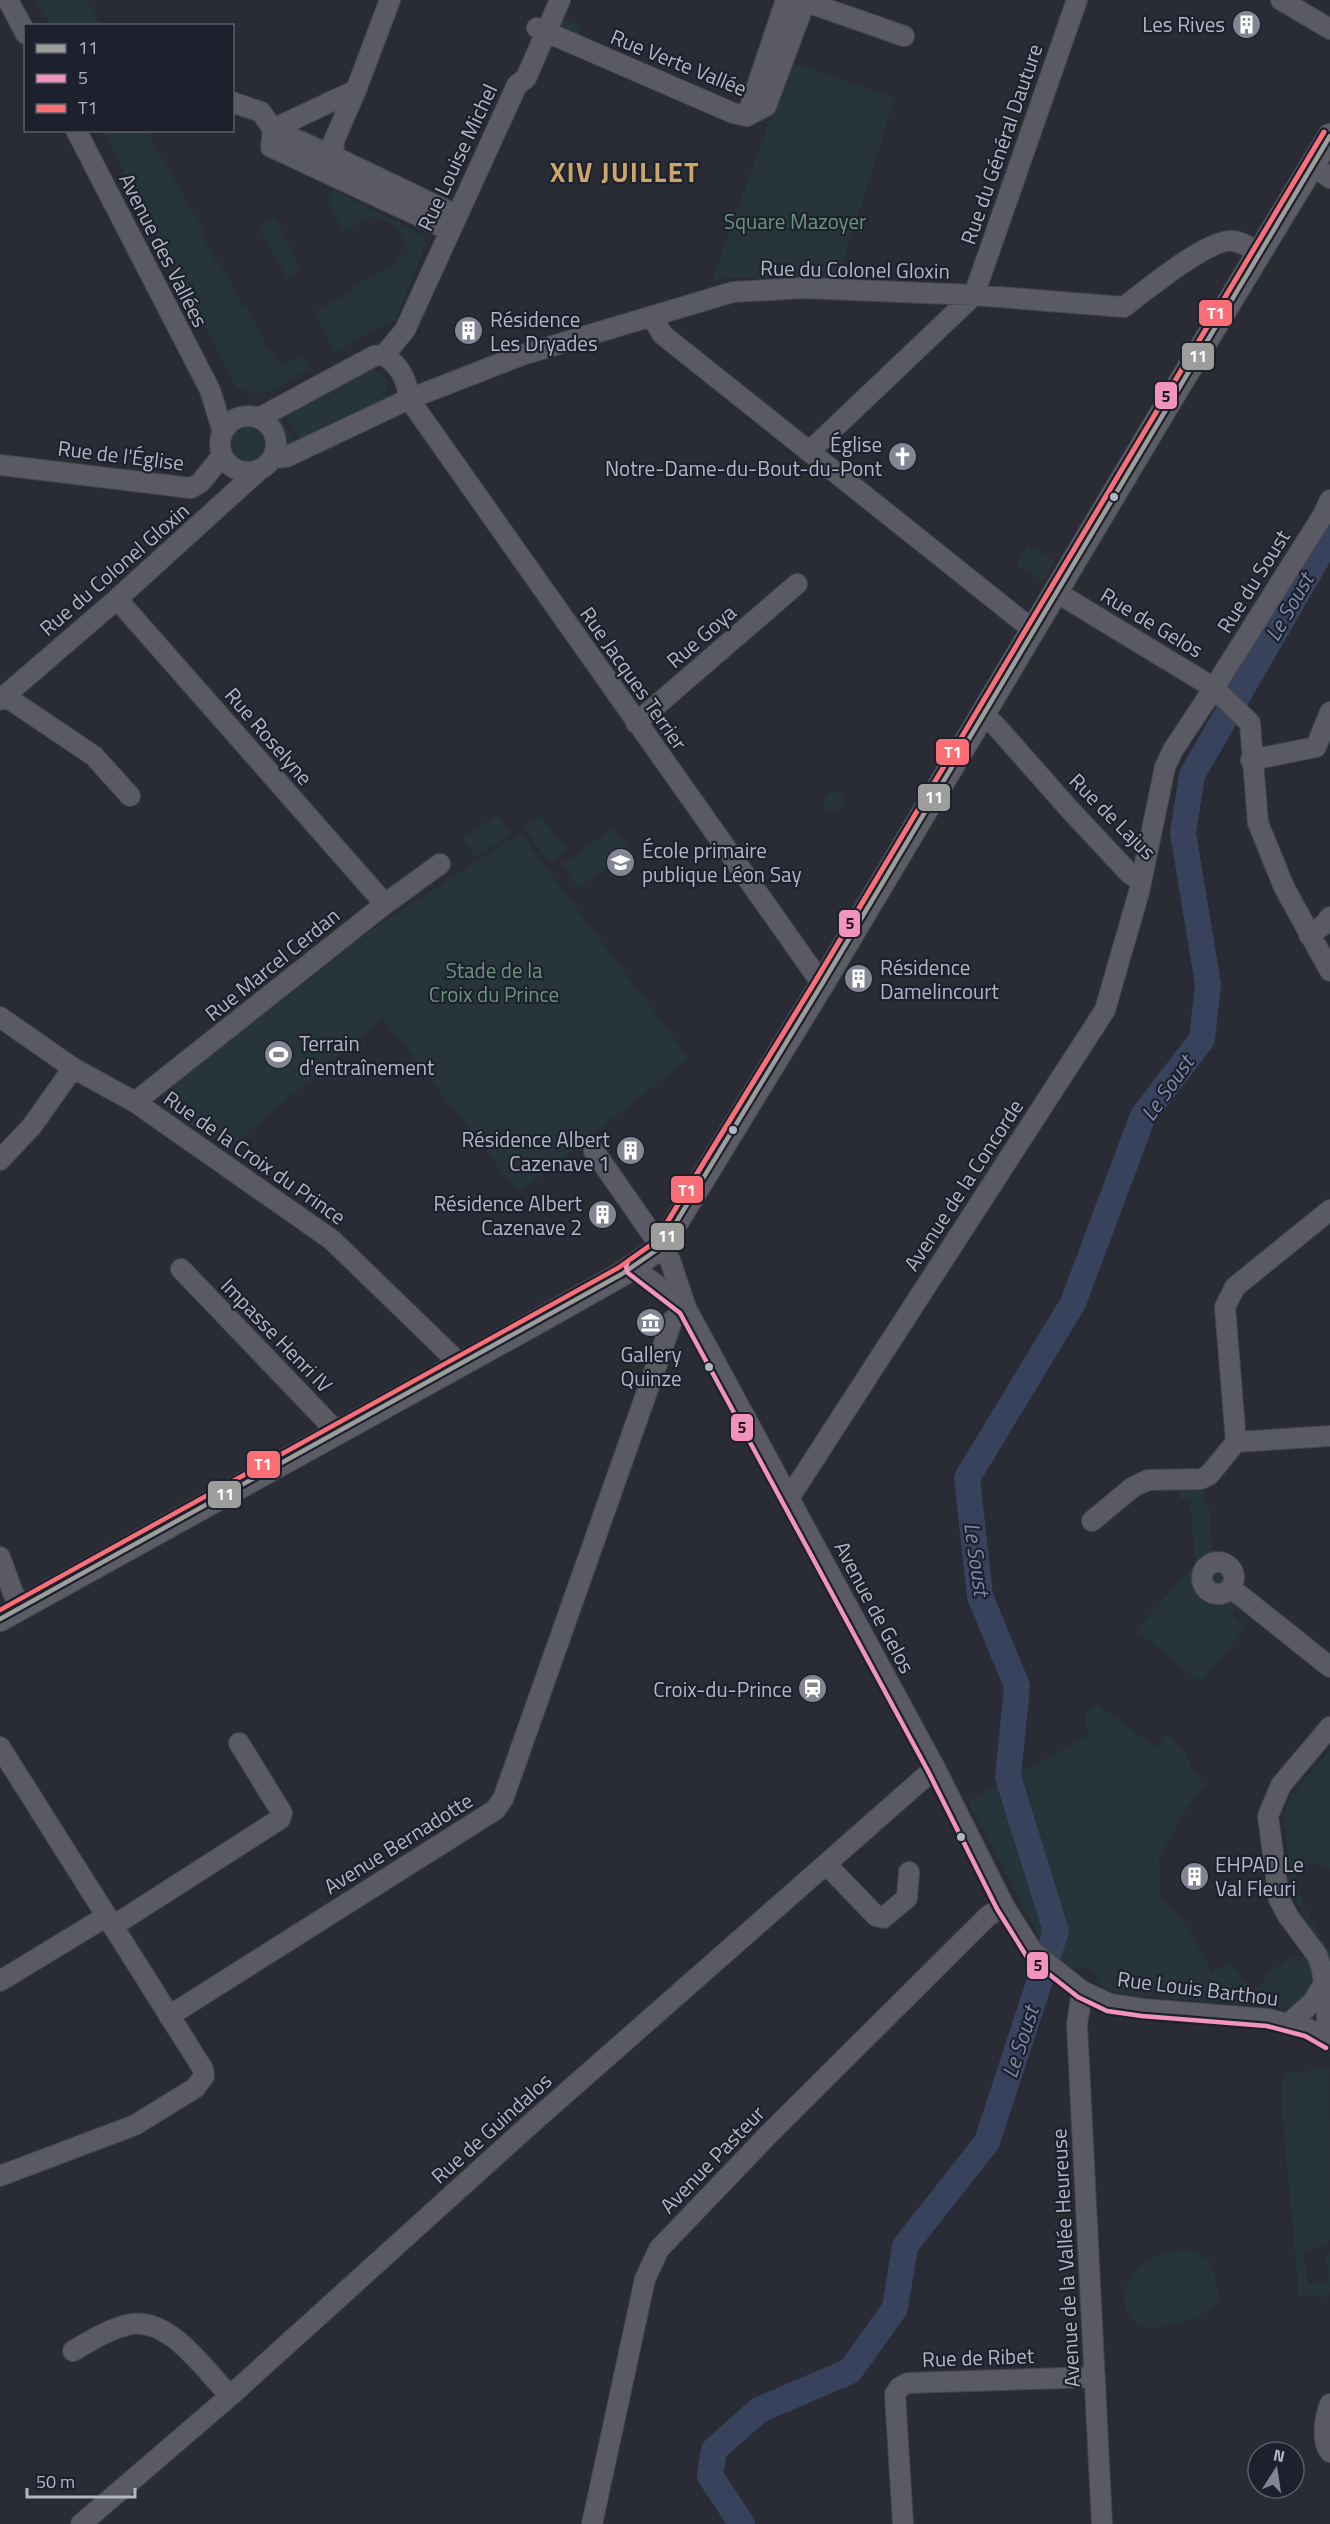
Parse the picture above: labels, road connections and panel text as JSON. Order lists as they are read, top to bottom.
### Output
{
  "streets": {
    "street": [
      "Rue Verte Vallée",
      "Rue du Général Dauture",
      "Rue Louise Michel",
      "Avenue des Vallées",
      "Rue du Colonel Gloxin",
      "Rue de l'Église",
      "Rue du Soust",
      "Rue de Gelos",
      "Rue Goya",
      "Rue Jacques Terrier",
      "Rue Roselyne",
      "Rue de Lajus",
      "Rue Marcel Cerdan",
      "Rue de la Croix du Prince",
      "Avenue de la Concorde",
      "Impasse Henri IV",
      "Avenue de Gelos",
      "Avenue Bernadotte",
      "Rue Louis Barthou",
      "Rue de Guindalos",
      "Avenue Pasteur",
      "Avenue de la Vallée Heureuse",
      "Rue de Ribet"
    ]
  },
  "crossings": [
    ["Rue Verte Vallée", "Rue Louise Michel"],
    ["Rue du Général Dauture", "Rue du Colonel Gloxin"],
    ["Avenue des Vallées", "Rue du Colonel Gloxin"],
    ["Avenue des Vallées", "Rue de l'Église"],
    ["Rue du Colonel Gloxin", "Rue de l'Église"],
    ["Rue du Colonel Gloxin", "Rue Jacques Terrier"],
    ["Rue du Colonel Gloxin", "Rue Roselyne"],
    ["Rue du Soust", "Rue de Gelos"],
    ["Rue du Soust", "Rue de Lajus"],
    ["Rue de Gelos", "Rue de Lajus"],
    ["Rue Goya", "Rue Jacques Terrier"],
    ["Rue Roselyne", "Rue Marcel Cerdan"],
    ["Rue de Lajus", "Avenue de la Concorde"],
    ["Rue Marcel Cerdan", "Rue de la Croix du Prince"],
    ["Avenue de la Concorde", "Avenue de Gelos"],
    ["Avenue de Gelos", "Avenue Bernadotte"],
    ["Avenue de Gelos", "Rue Louis Barthou"],
    ["Avenue de Gelos", "Rue de Guindalos"],
    ["Avenue de Gelos", "Avenue Pasteur"],
    ["Rue Louis Barthou", "Avenue de la Vallée Heureuse"],
    ["Avenue de la Vallée Heureuse", "Rue de Ribet"]
  ],
  "districts": ["XIV JUILLET"],
  "water": ["Le Soust"],
  "parks": ["Square Mazoyer", "Stade de la Croix du Prince"],
  "places": {
    "building": [
      "Les Rives",
      "Résidence Les Dryades",
      "Résidence Damelincourt",
      "Résidence Albert Cazenave 1",
      "Résidence Albert Cazenave 2",
      "EHPAD Le Val Fleuri"
    ],
    "church": ["Église Notre-Dame-du-Bout-du-Pont"],
    "school or university": ["École primaire publique Léon Say"],
    "sports": ["Terrain d'entraînement"],
    "museum": ["Gallery Quinze"],
    "station": ["Croix-du-Prince"]
  },
  "lines": ["transit line 5", "transit line T1", "transit line 11"],
  "legend": ["11", "5", "T1"],
  "scale_bar": "50 m",
  "north": "top"
}
